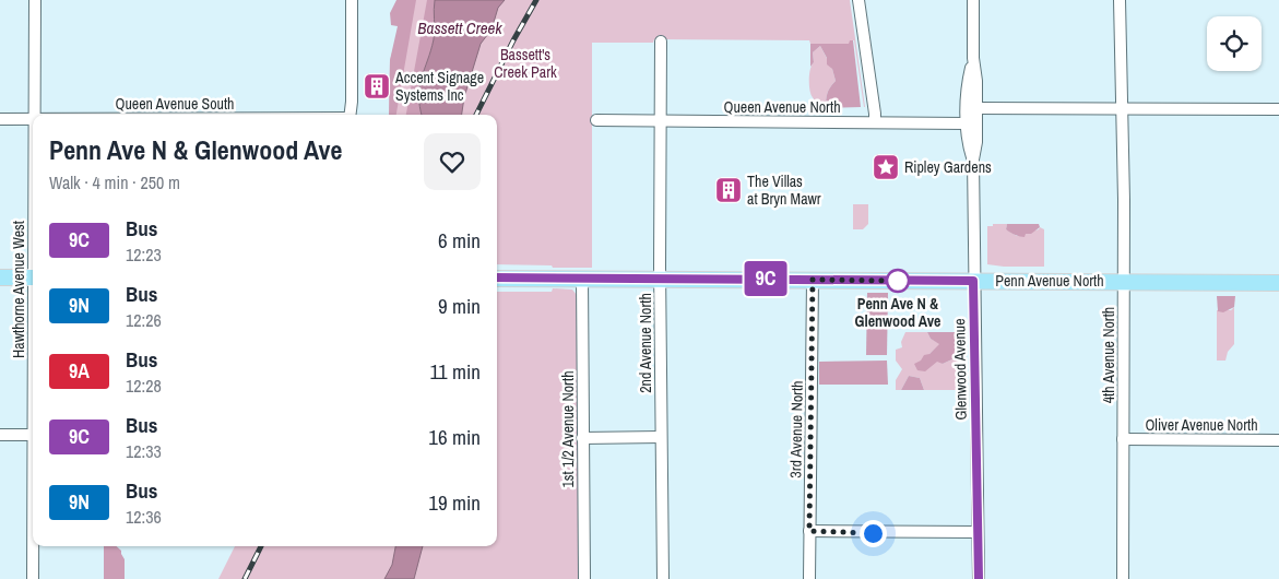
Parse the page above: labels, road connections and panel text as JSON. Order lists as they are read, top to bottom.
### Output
{
  "streets": {
    "main road": ["Penn Avenue North"],
    "street": [
      "Queen Avenue South",
      "Queen Avenue North",
      "Hawthorne Avenue West",
      "2nd Avenue North",
      "4th Avenue North",
      "Glenwood Avenue",
      "Oliver Avenue North",
      "1st 1/2 Avenue North",
      "3rd Avenue North"
    ]
  },
  "crossings": [
    ["Queen Avenue North", "2nd Avenue North"],
    ["Queen Avenue North", "Glenwood Avenue"],
    ["Penn Avenue North", "2nd Avenue North"],
    ["Penn Avenue North", "4th Avenue North"],
    ["Penn Avenue North", "Glenwood Avenue"],
    ["Penn Avenue North", "1st 1/2 Avenue North"],
    ["Penn Avenue North", "3rd Avenue North"],
    ["4th Avenue North", "Oliver Avenue North"]
  ],
  "water": ["Bassett Creek"],
  "parks": ["Bassett's Creek Park"],
  "places": {
    "building": ["Accent Signage Systems Inc", "The Villas at Bryn Mawr"],
    "place": ["Ripley Gardens"],
    "other": ["Penn Ave N & Glenwood Ave"]
  },
  "lines": ["bus line 9C"],
  "page": {
    "on_map": "9C",
    "heading": ["Penn Ave N & Glenwood Ave", "Walk · 4 min · 250 m"],
    "list": [
      {
        "mark": "9C",
        "name": "Bus",
        "note": "12:23",
        "value": "6 min"
      },
      {
        "mark": "9N",
        "name": "Bus",
        "note": "12:26",
        "value": "9 min"
      },
      {
        "mark": "9A",
        "name": "Bus",
        "note": "12:28",
        "value": "11 min"
      },
      {
        "mark": "9C",
        "name": "Bus",
        "note": "12:33",
        "value": "16 min"
      },
      {
        "mark": "9N",
        "name": "Bus",
        "note": "12:36",
        "value": "19 min"
      }
    ]
  }
}
